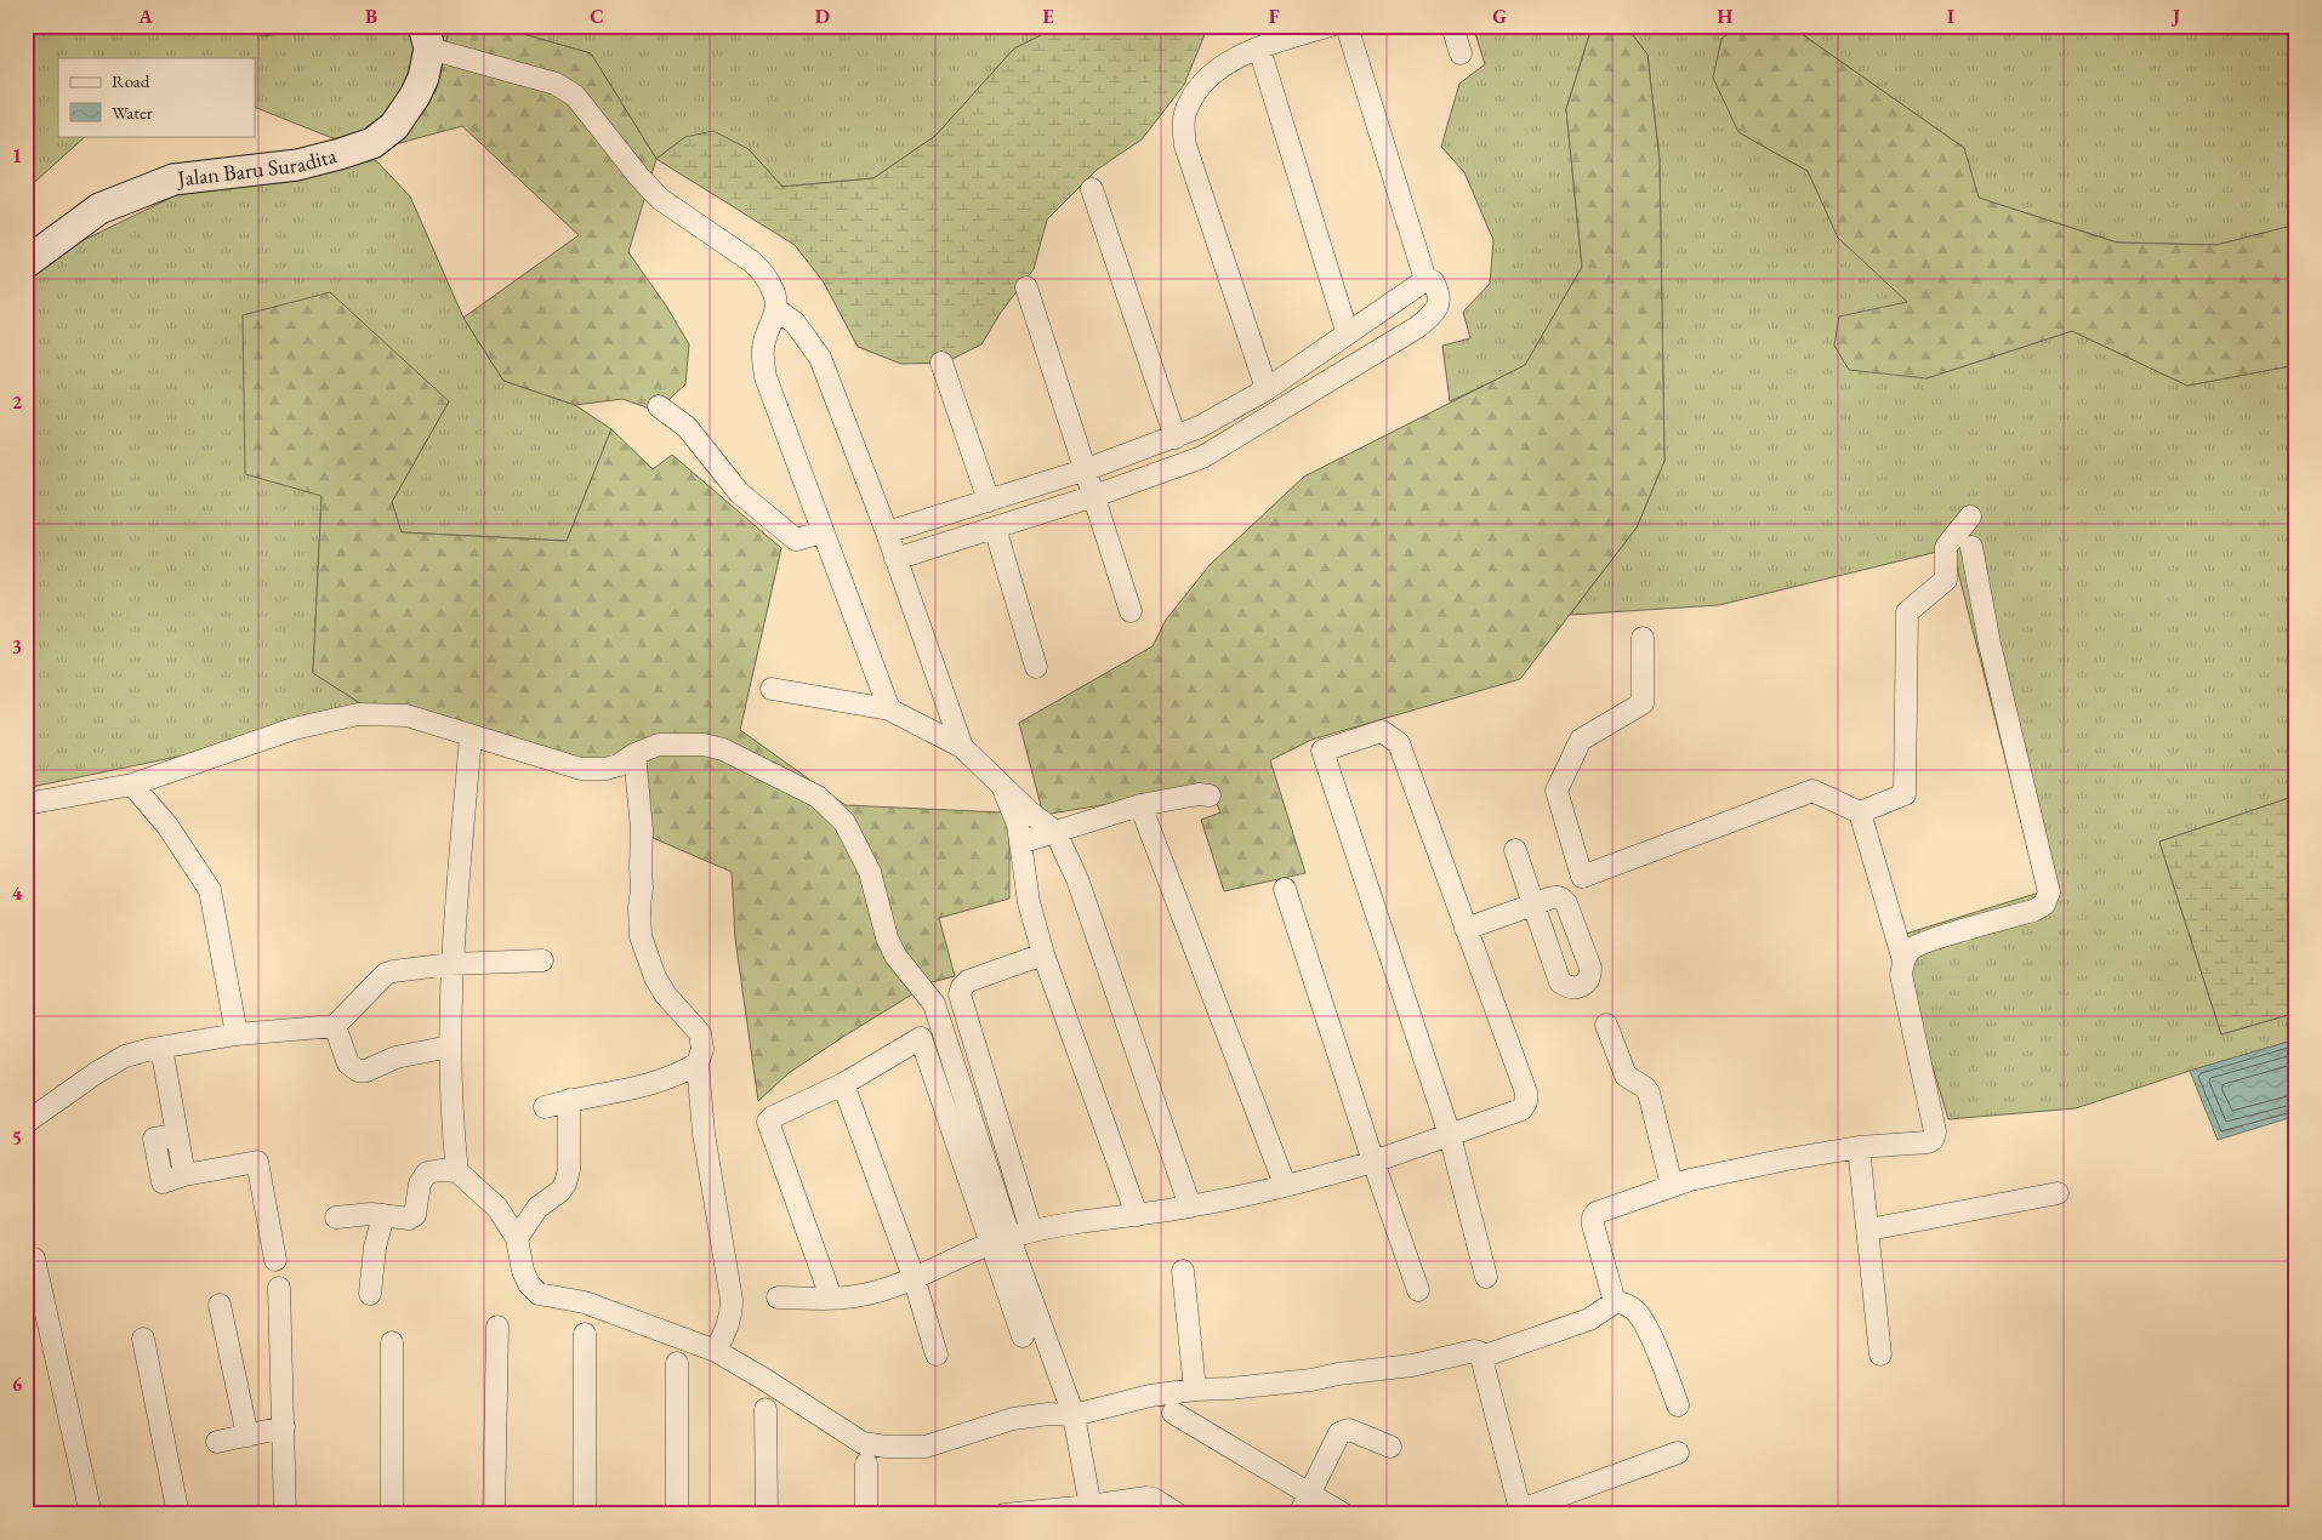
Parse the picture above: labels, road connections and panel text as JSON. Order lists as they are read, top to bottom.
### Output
{
  "streets": {
    "main road": ["Jalan Baru Suradita"]
  },
  "legend": ["Road", "Water"],
  "grid": {
    "columns": [
      "A",
      "B",
      "C",
      "D",
      "E",
      "F",
      "G",
      "H",
      "I",
      "J"
    ],
    "rows": [
      "1",
      "2",
      "3",
      "4",
      "5",
      "6"
    ]
  }
}
